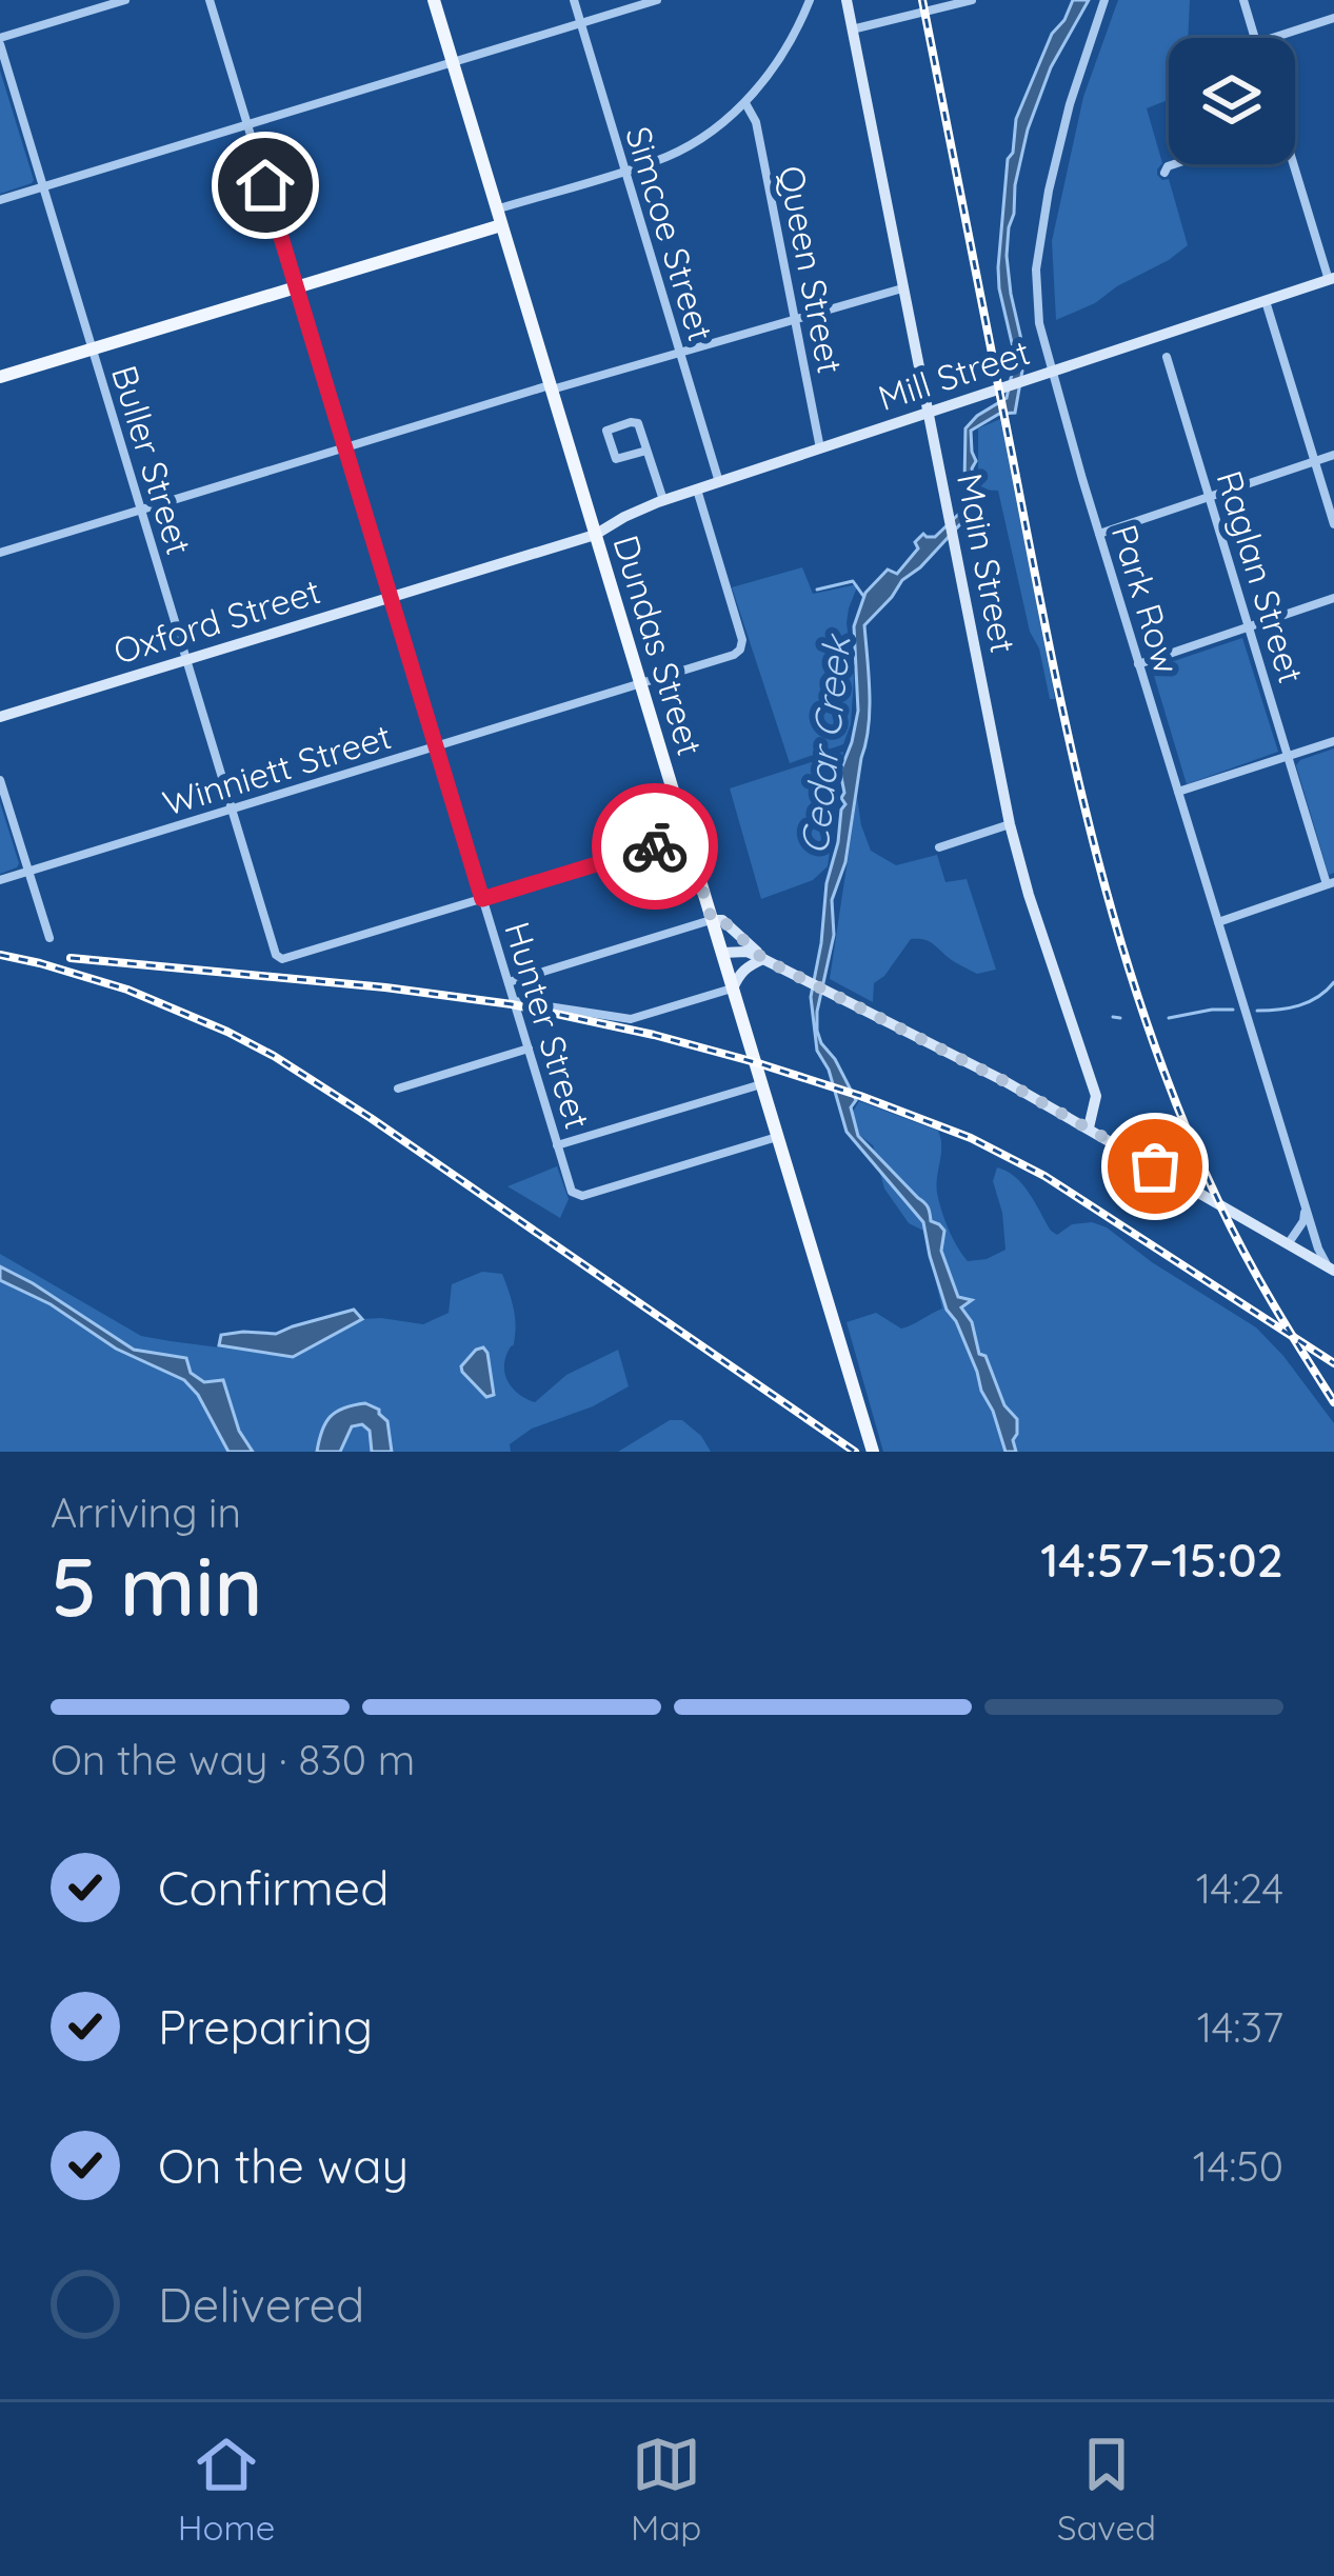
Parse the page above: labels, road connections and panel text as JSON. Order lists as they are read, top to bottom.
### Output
{
  "streets": {
    "main road": [
      "Mill Street",
      "Main Street",
      "Oxford Street",
      "Dundas Street"
    ],
    "street": [
      "Simcoe Street",
      "Queen Street",
      "Buller Street",
      "Raglan Street",
      "Park Row",
      "Winniett Street",
      "Hunter Street"
    ]
  },
  "crossings": [
    ["Simcoe Street", "Mill Street"],
    ["Queen Street", "Mill Street"],
    ["Mill Street", "Main Street"],
    ["Mill Street", "Park Row"],
    ["Mill Street", "Oxford Street"],
    ["Mill Street", "Dundas Street"],
    ["Mill Street", "Winniett Street"],
    ["Buller Street", "Oxford Street"],
    ["Buller Street", "Winniett Street"],
    ["Buller Street", "Hunter Street"],
    ["Oxford Street", "Dundas Street"],
    ["Oxford Street", "Hunter Street"],
    ["Dundas Street", "Winniett Street"],
    ["Dundas Street", "Hunter Street"],
    ["Winniett Street", "Hunter Street"]
  ],
  "water": ["Cedar Creek"],
  "page": {
    "heading": ["5 min", "Arriving in", "14:57–15:02"],
    "bar": "On the way · 830 m",
    "list": [
      ["Confirmed", "14:24"],
      ["Preparing", "14:37"],
      ["On the way", "14:50"],
      "Delivered"
    ],
    "tabs": ["Home", "Map", "Saved"]
  }
}
